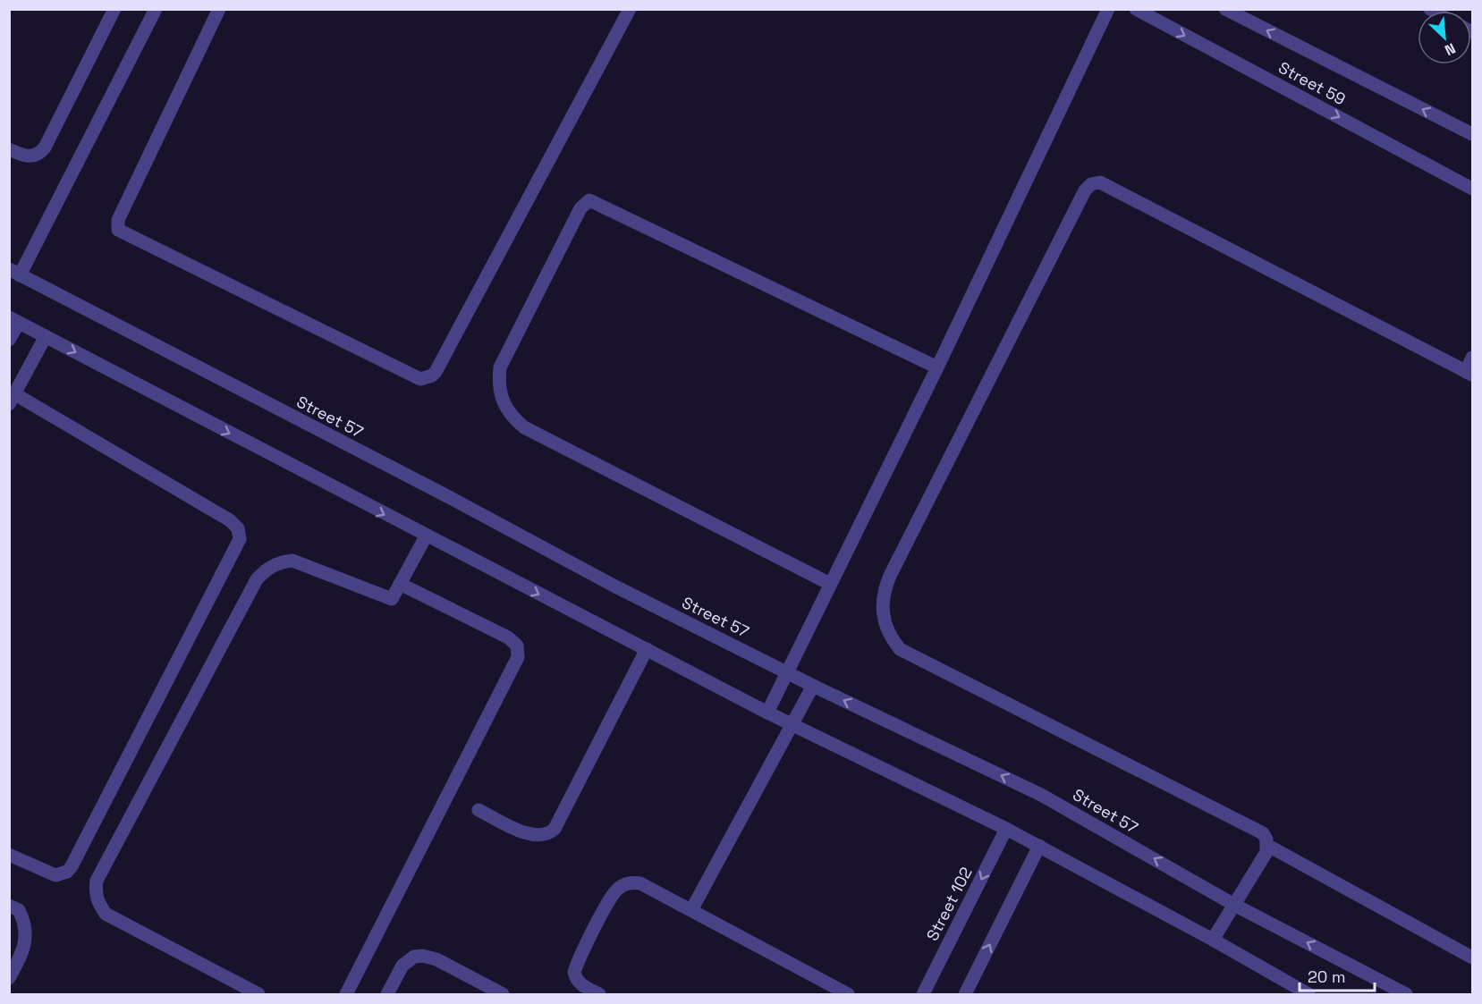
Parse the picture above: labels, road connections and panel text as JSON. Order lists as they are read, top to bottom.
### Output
{
  "streets": {
    "lane": ["Street 59", "Street 57", "Street 102"]
  },
  "scale_bar": "20 m",
  "north": "bottom right"
}
